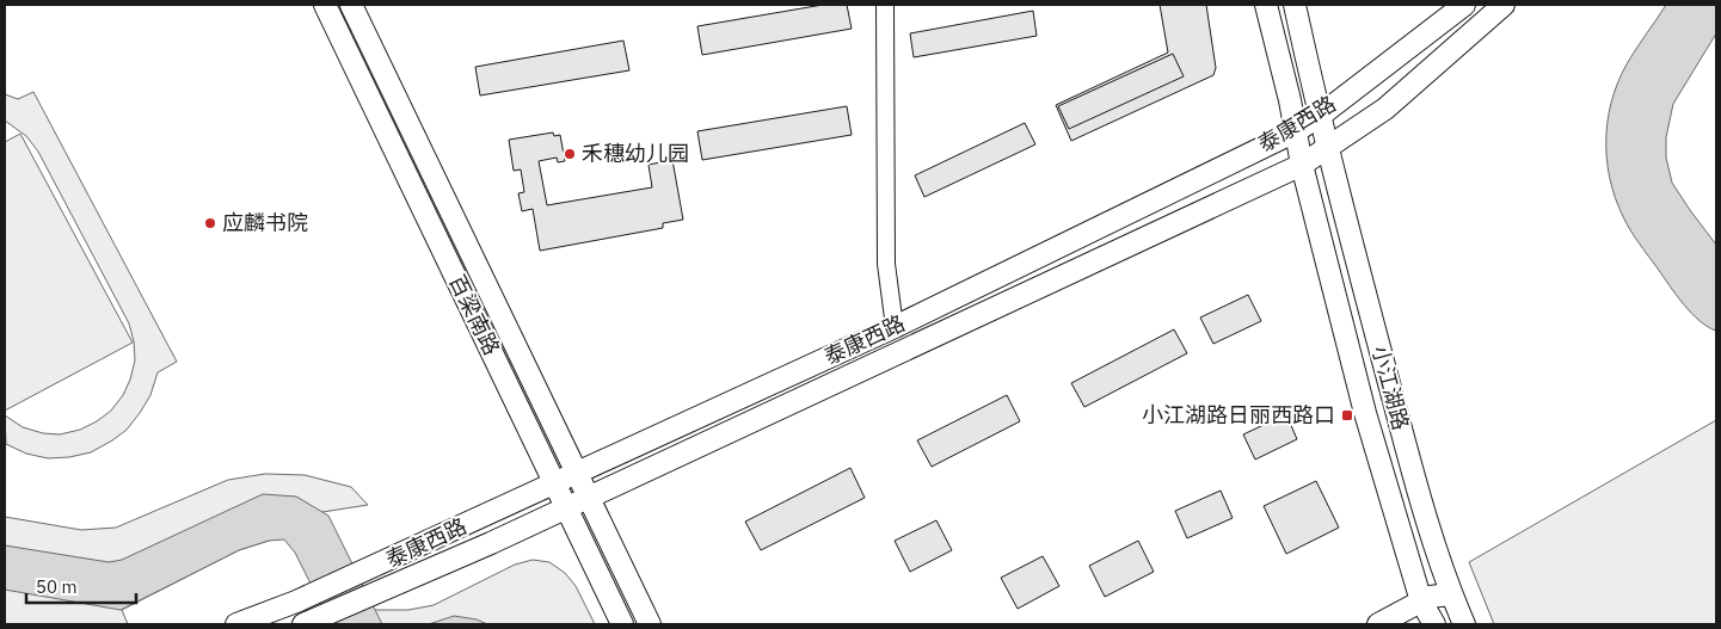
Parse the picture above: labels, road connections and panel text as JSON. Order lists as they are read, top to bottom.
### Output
{
  "streets": {
    "main road": ["泰康西路", "百梁南路", "小江湖路"]
  },
  "crossings": [
    ["泰康西路", "百梁南路"],
    ["泰康西路", "小江湖路"]
  ],
  "places": {
    "other": ["禾穗幼儿园", "应麟书院"],
    "transit": ["小江湖路日丽西路口"]
  },
  "scale_bar": "50 m"
}
